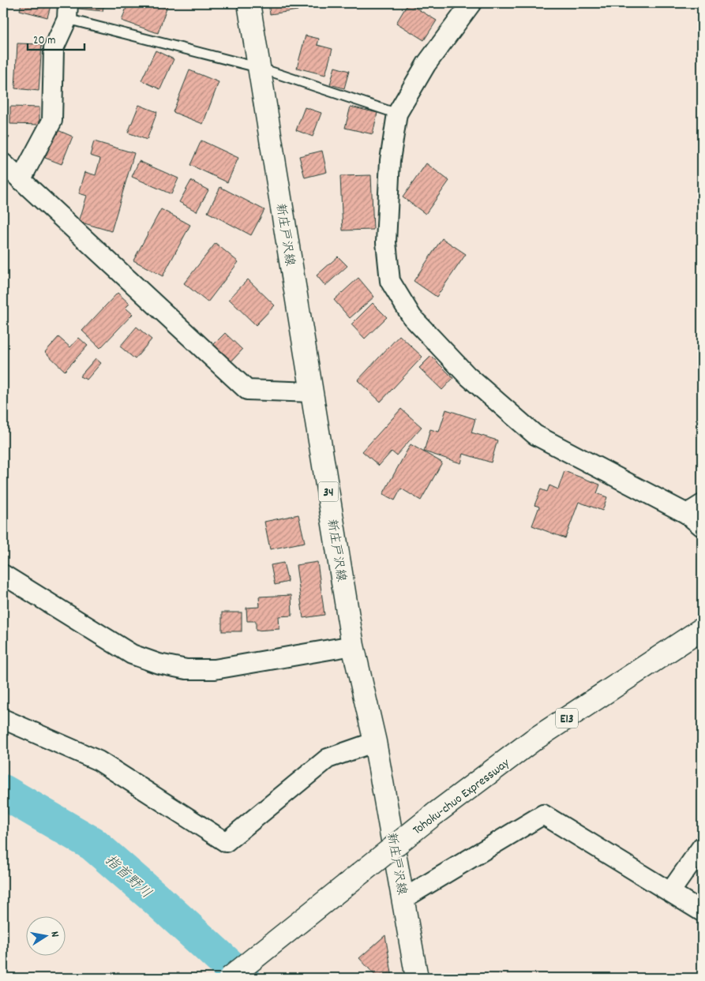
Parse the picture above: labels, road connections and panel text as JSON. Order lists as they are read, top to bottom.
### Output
{
  "streets": {
    "main road": [
      "新庄戸沢線",
      "34",
      "E13",
      "Tohoku-chuo Expressway"
    ]
  },
  "water": ["指首野川"],
  "scale_bar": "20 m",
  "north": "right"
}
